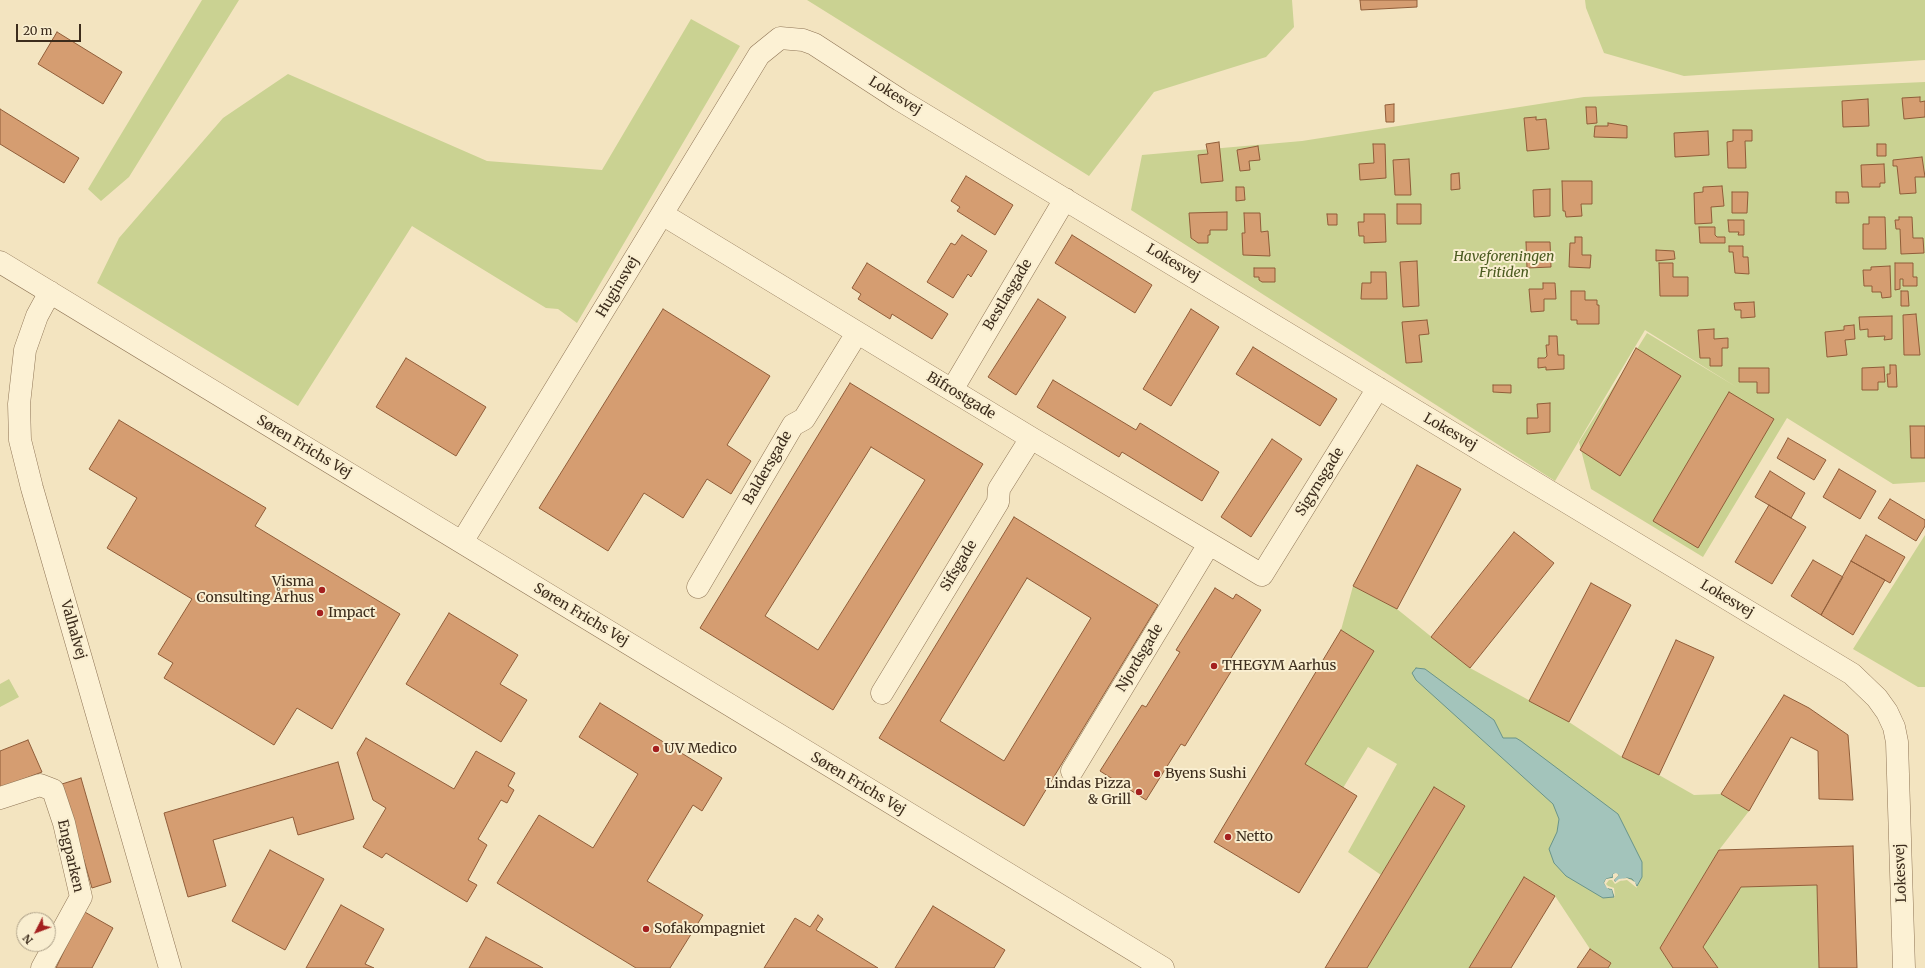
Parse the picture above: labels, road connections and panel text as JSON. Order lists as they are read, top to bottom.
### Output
{
  "streets": {
    "street": [
      "Lokesvej",
      "Huginsvej",
      "Bestlasgade",
      "Bifrostgade",
      "Søren Frichs Vej",
      "Baldersgade",
      "Sigynsgade",
      "Sifsgade",
      "Valhalvej",
      "Njordsgade",
      "Engparken"
    ]
  },
  "crossings": [
    ["Lokesvej", "Huginsvej"],
    ["Lokesvej", "Bestlasgade"],
    ["Lokesvej", "Sigynsgade"],
    ["Huginsvej", "Bifrostgade"],
    ["Huginsvej", "Søren Frichs Vej"],
    ["Bestlasgade", "Bifrostgade"],
    ["Bifrostgade", "Baldersgade"],
    ["Bifrostgade", "Sigynsgade"],
    ["Bifrostgade", "Sifsgade"],
    ["Bifrostgade", "Njordsgade"],
    ["Søren Frichs Vej", "Valhalvej"]
  ],
  "parks": ["Haveforeningen Fritiden"],
  "places": [
    "Visma Consulting Århus",
    "Impact",
    "THEGYM Aarhus",
    "UV Medico",
    "Byens Sushi",
    "Lindas Pizza & Grill",
    "Netto",
    "Sofakompagniet"
  ],
  "scale_bar": "20 m",
  "north": "bottom left"
}
